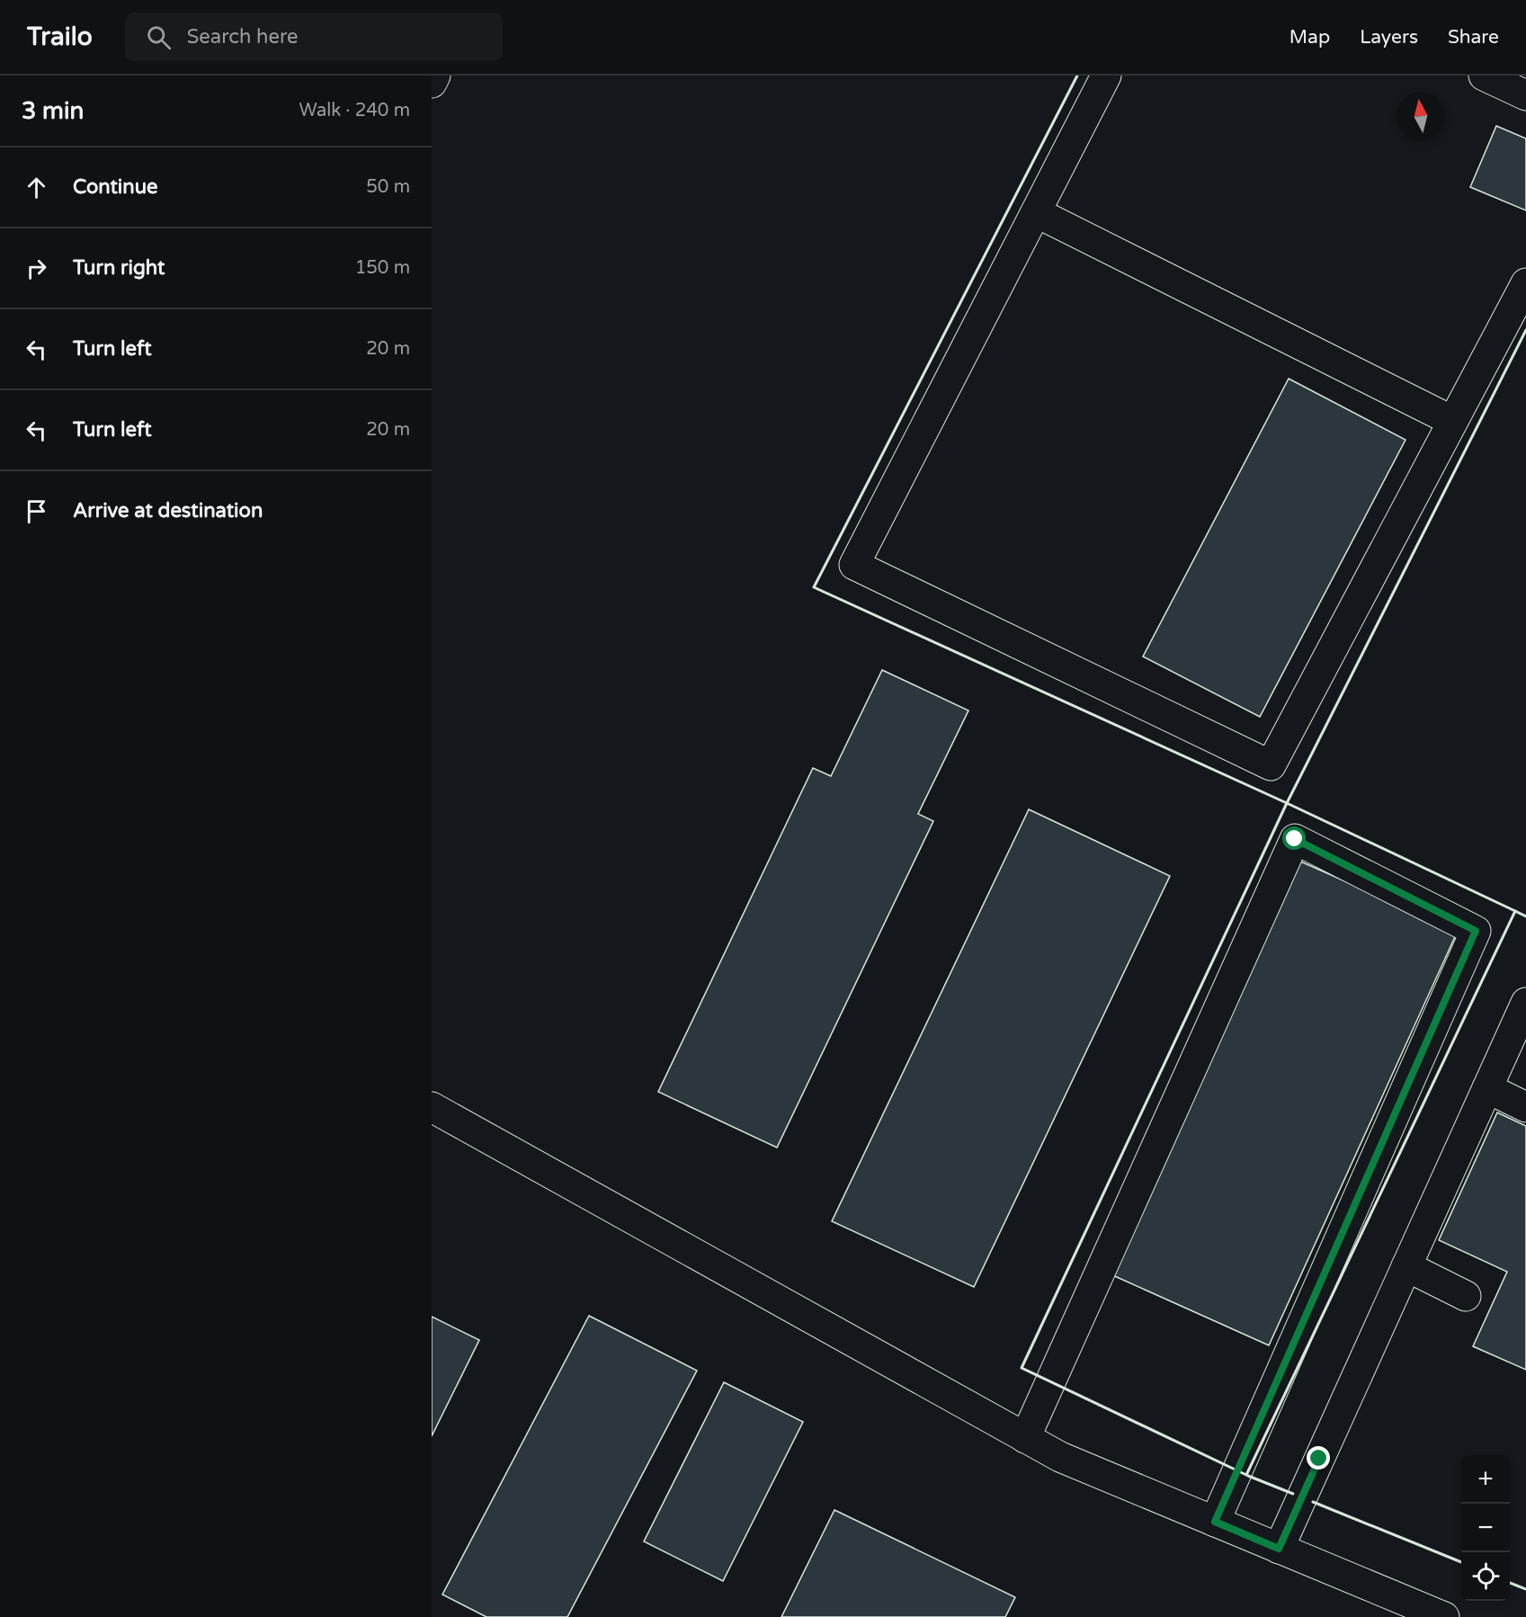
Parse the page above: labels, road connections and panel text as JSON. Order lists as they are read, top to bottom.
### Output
{
  "north": "top",
  "page": {
    "header": "Trailo",
    "search": "Search here",
    "nav": ["Map", "Layers", "Share"],
    "heading": ["3 min", "Walk · 240 m"],
    "list": [
      ["Continue", "50 m"],
      ["Turn right", "150 m"],
      ["Turn left", "20 m"],
      ["Turn left", "20 m"],
      "Arrive at destination"
    ],
    "map_buttons": ["+", "−"]
  }
}
